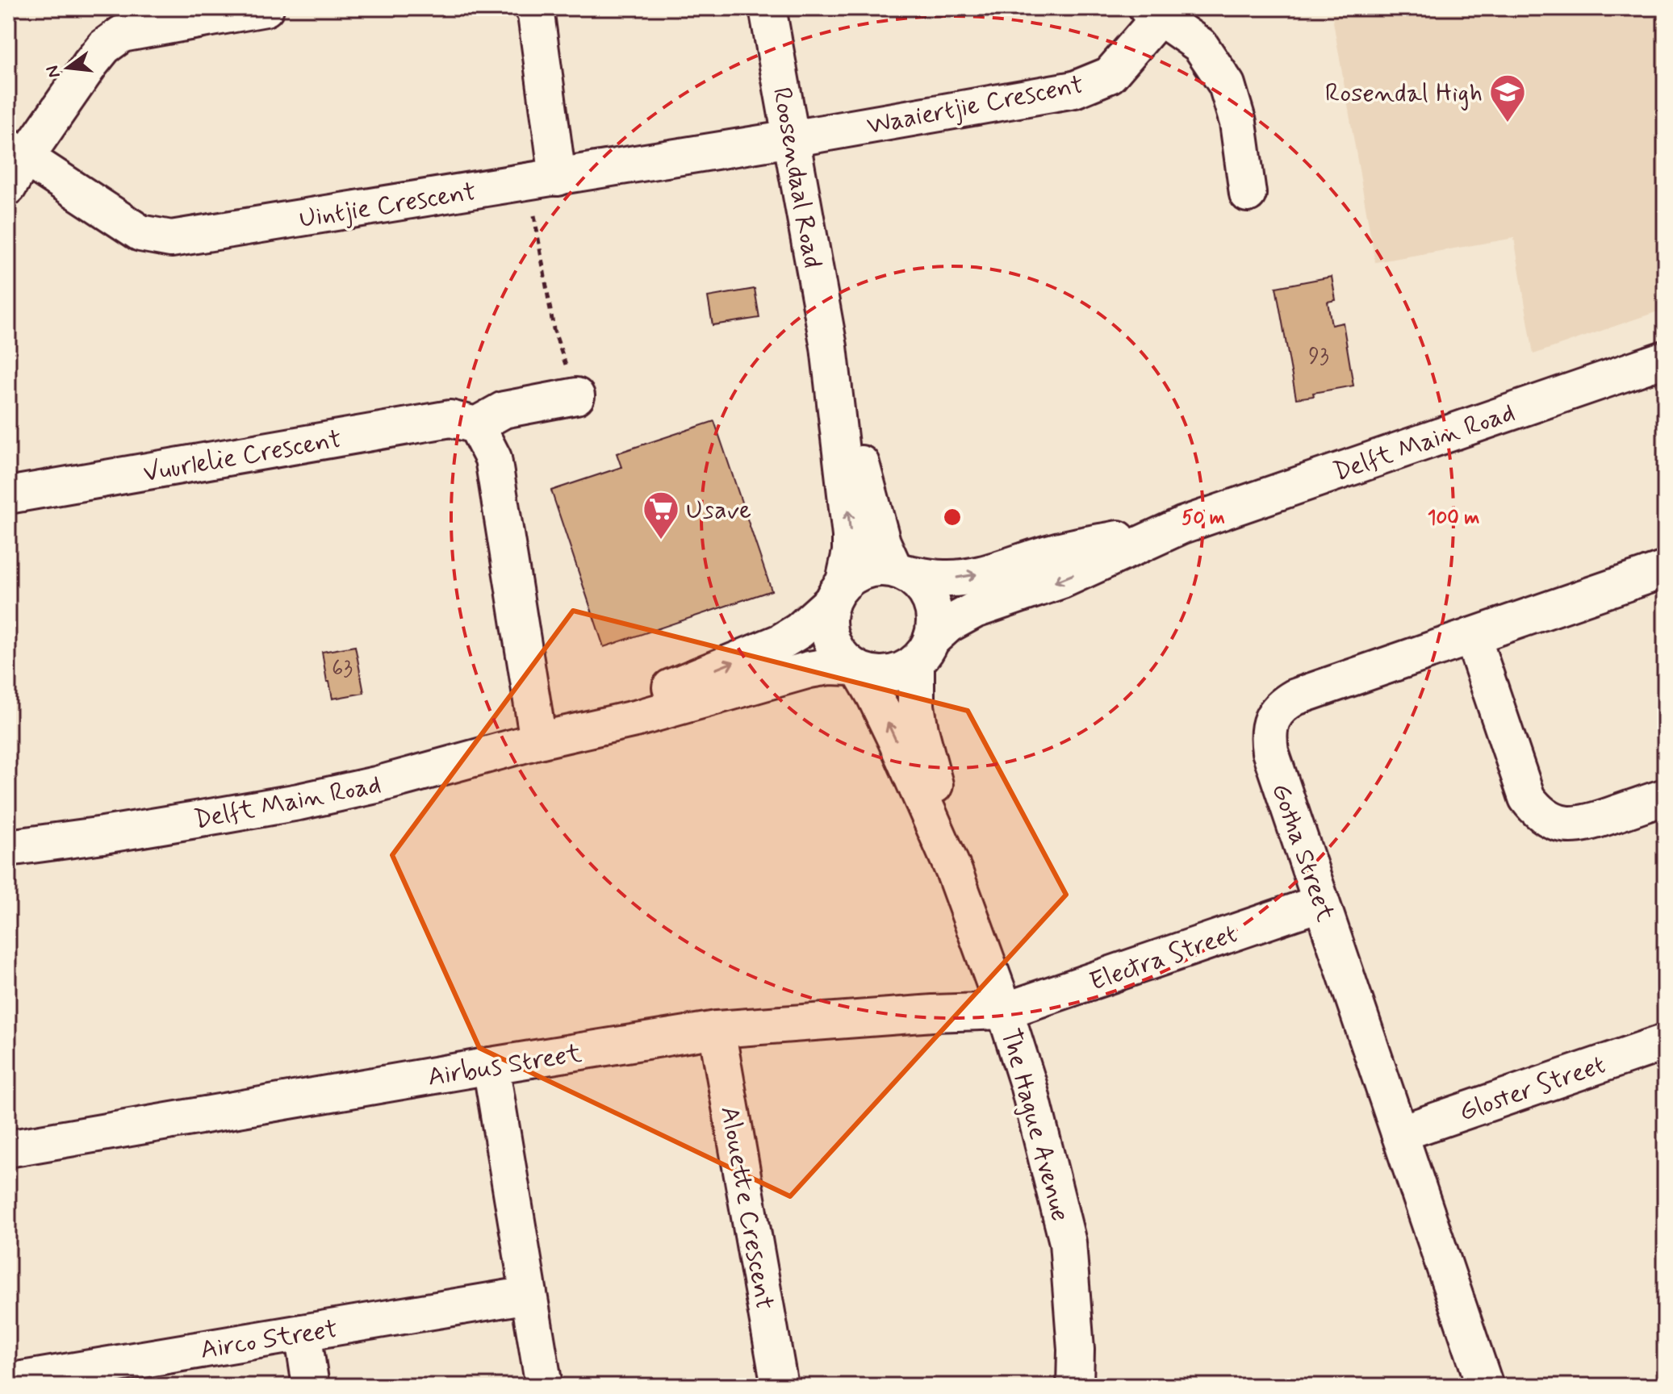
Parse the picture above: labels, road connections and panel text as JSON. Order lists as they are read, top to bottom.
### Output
{
  "streets": {
    "street": [
      "Waaiertjie Crescent",
      "Roosendaal Road",
      "Uintjie Crescent",
      "Delft Main Road",
      "Vuurlelie Crescent",
      "Gotha Street",
      "Electra Street",
      "Airbus Street",
      "Gloster Street",
      "The Hague Avenue",
      "Alouette Crescent",
      "Airco Street"
    ]
  },
  "crossings": [
    ["Waaiertjie Crescent", "Roosendaal Road"],
    ["Waaiertjie Crescent", "Uintjie Crescent"],
    ["Roosendaal Road", "Uintjie Crescent"],
    ["Roosendaal Road", "Delft Main Road"],
    ["Roosendaal Road", "The Hague Avenue"],
    ["Delft Main Road", "The Hague Avenue"],
    ["Gotha Street", "Electra Street"],
    ["Gotha Street", "Gloster Street"],
    ["Electra Street", "Airbus Street"],
    ["Electra Street", "The Hague Avenue"],
    ["Airbus Street", "The Hague Avenue"],
    ["Airbus Street", "Alouette Crescent"]
  ],
  "places": {
    "school or university": ["Rosendal High"],
    "supermarket": ["Usave"]
  },
  "house_numbers": ["93", "63"],
  "north": "left",
  "rings": ["50 m", "100 m"]
}
